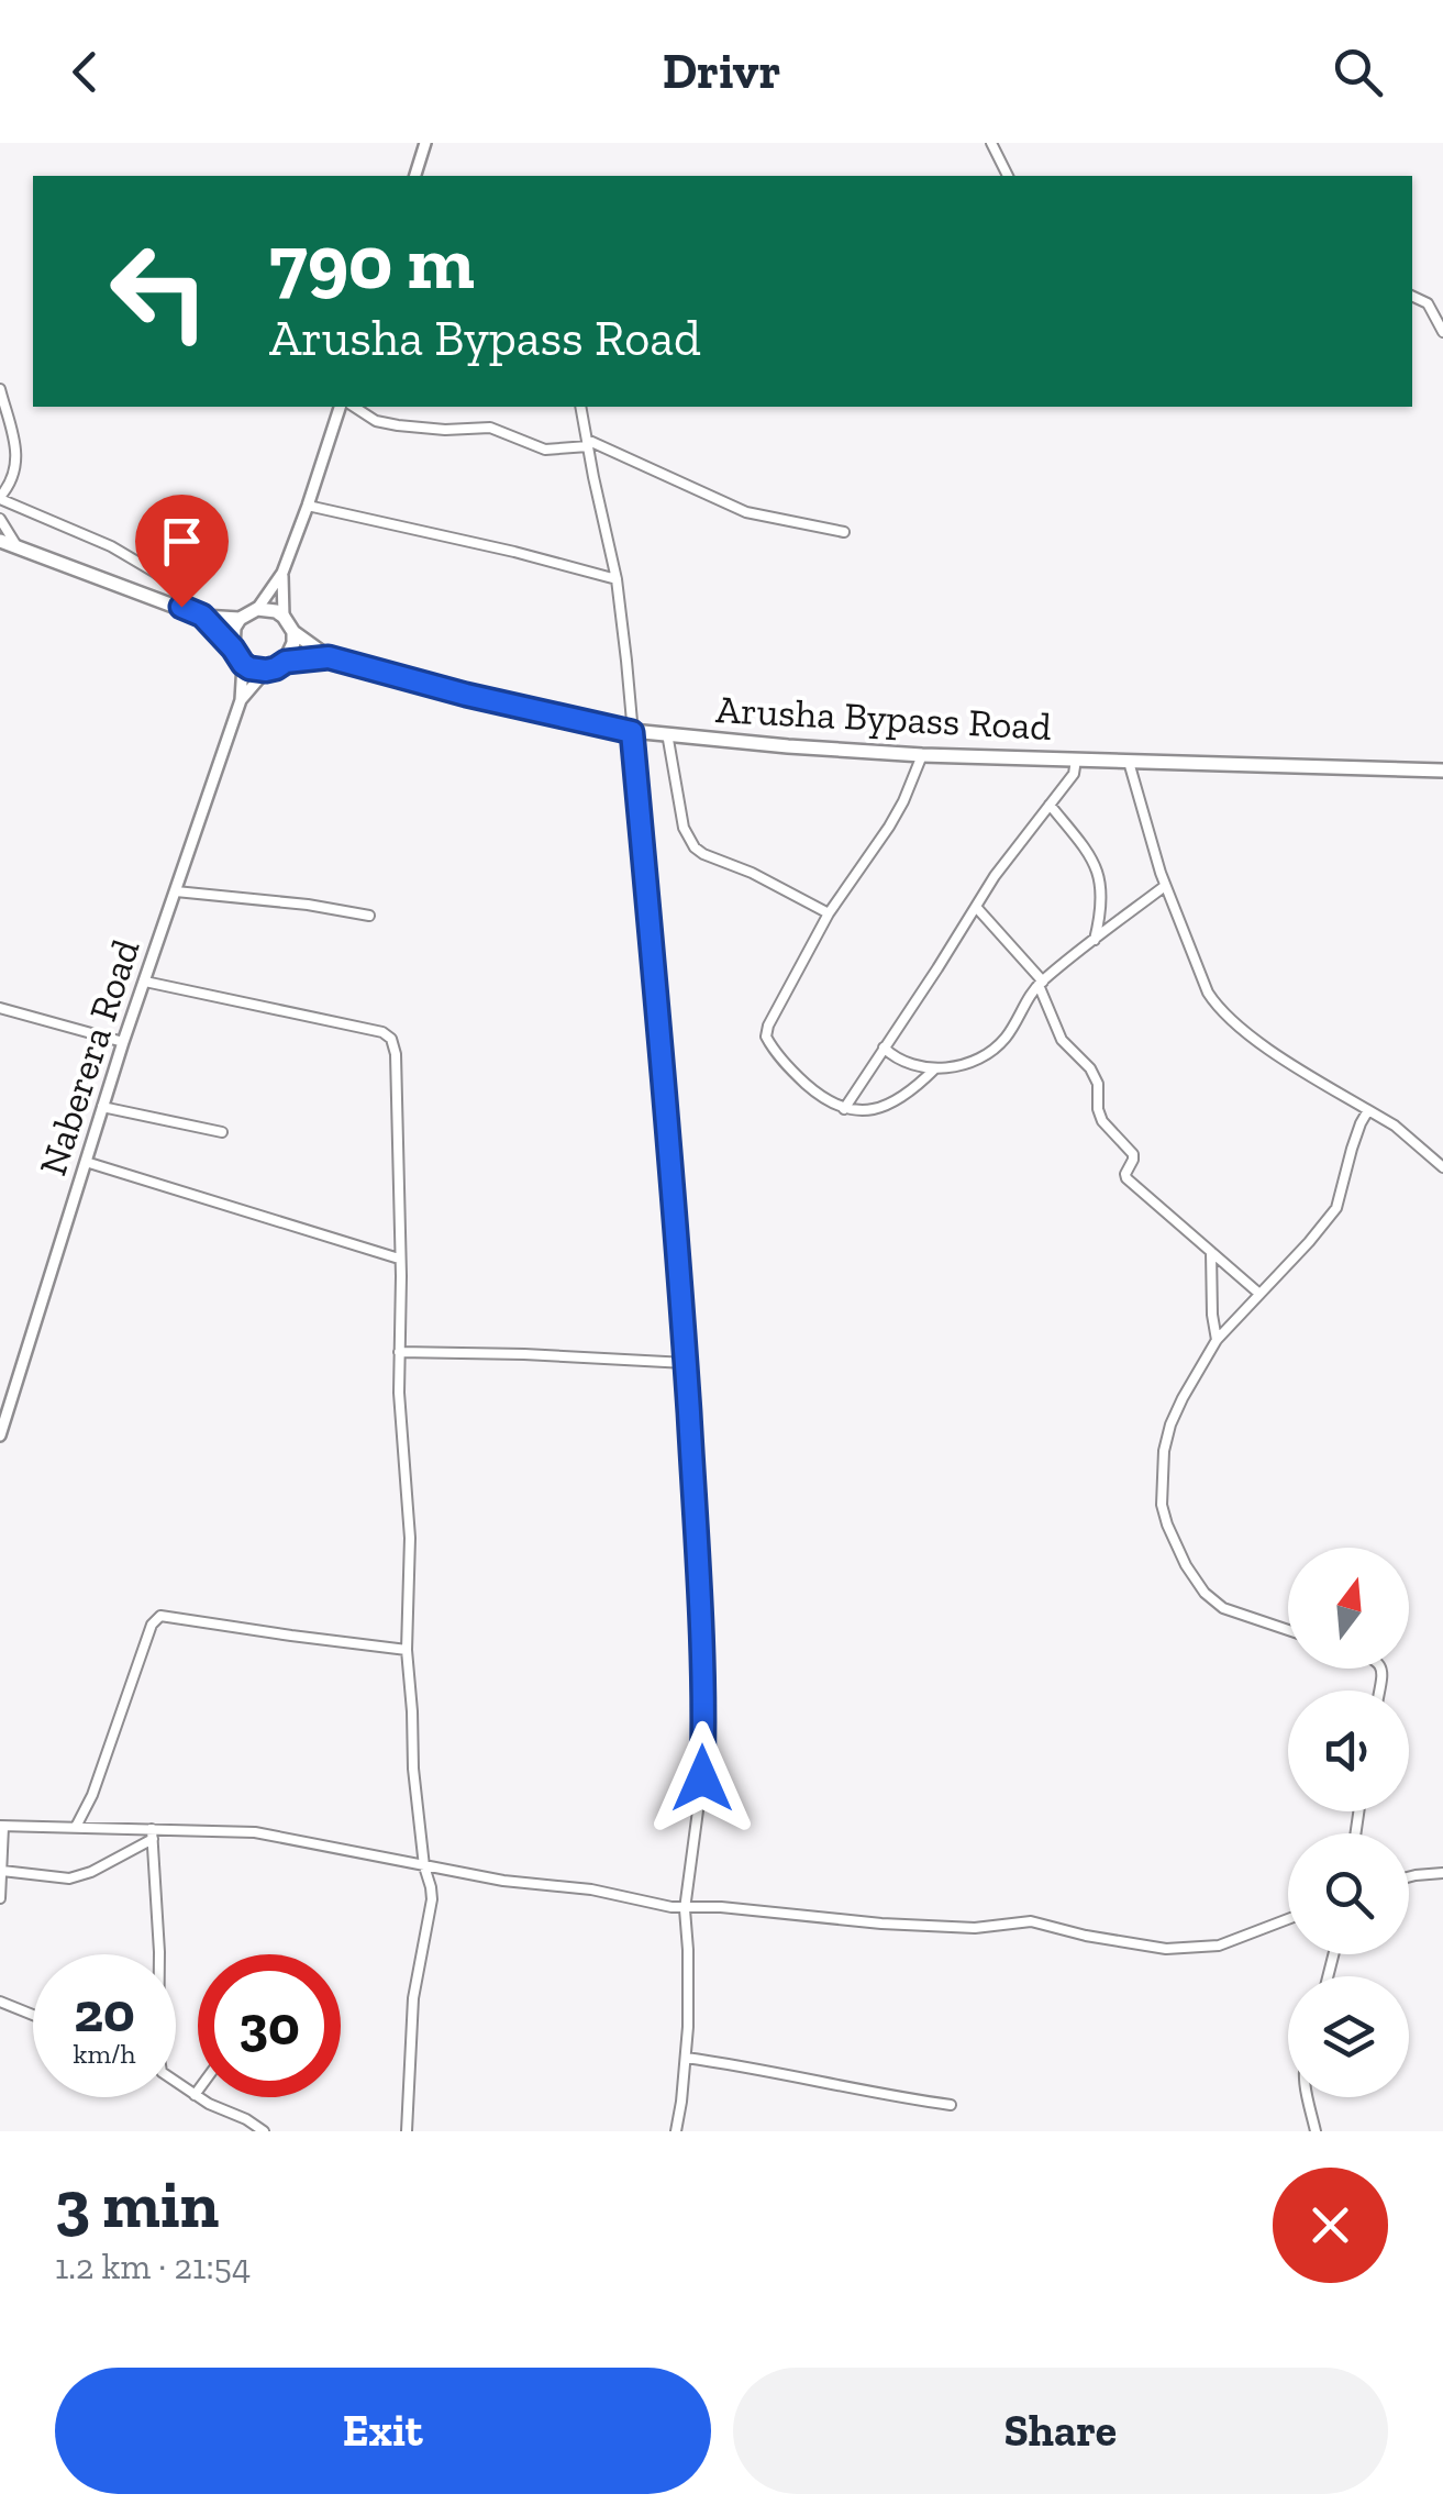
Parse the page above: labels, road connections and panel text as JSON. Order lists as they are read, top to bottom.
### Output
{
  "streets": {
    "main road": ["Arusha Bypass Road"],
    "street": ["Naberera Road"]
  },
  "crossings": [
    ["Arusha Bypass Road", "Naberera Road"]
  ],
  "north": "top",
  "page": {
    "header": "Drivr",
    "turn": ["790 m", "Arusha Bypass Road"],
    "speed": "20 km/h",
    "limit": "30",
    "heading": ["3 min", "1.2 km · 21:54"],
    "buttons": ["Exit", "Share"]
  }
}
